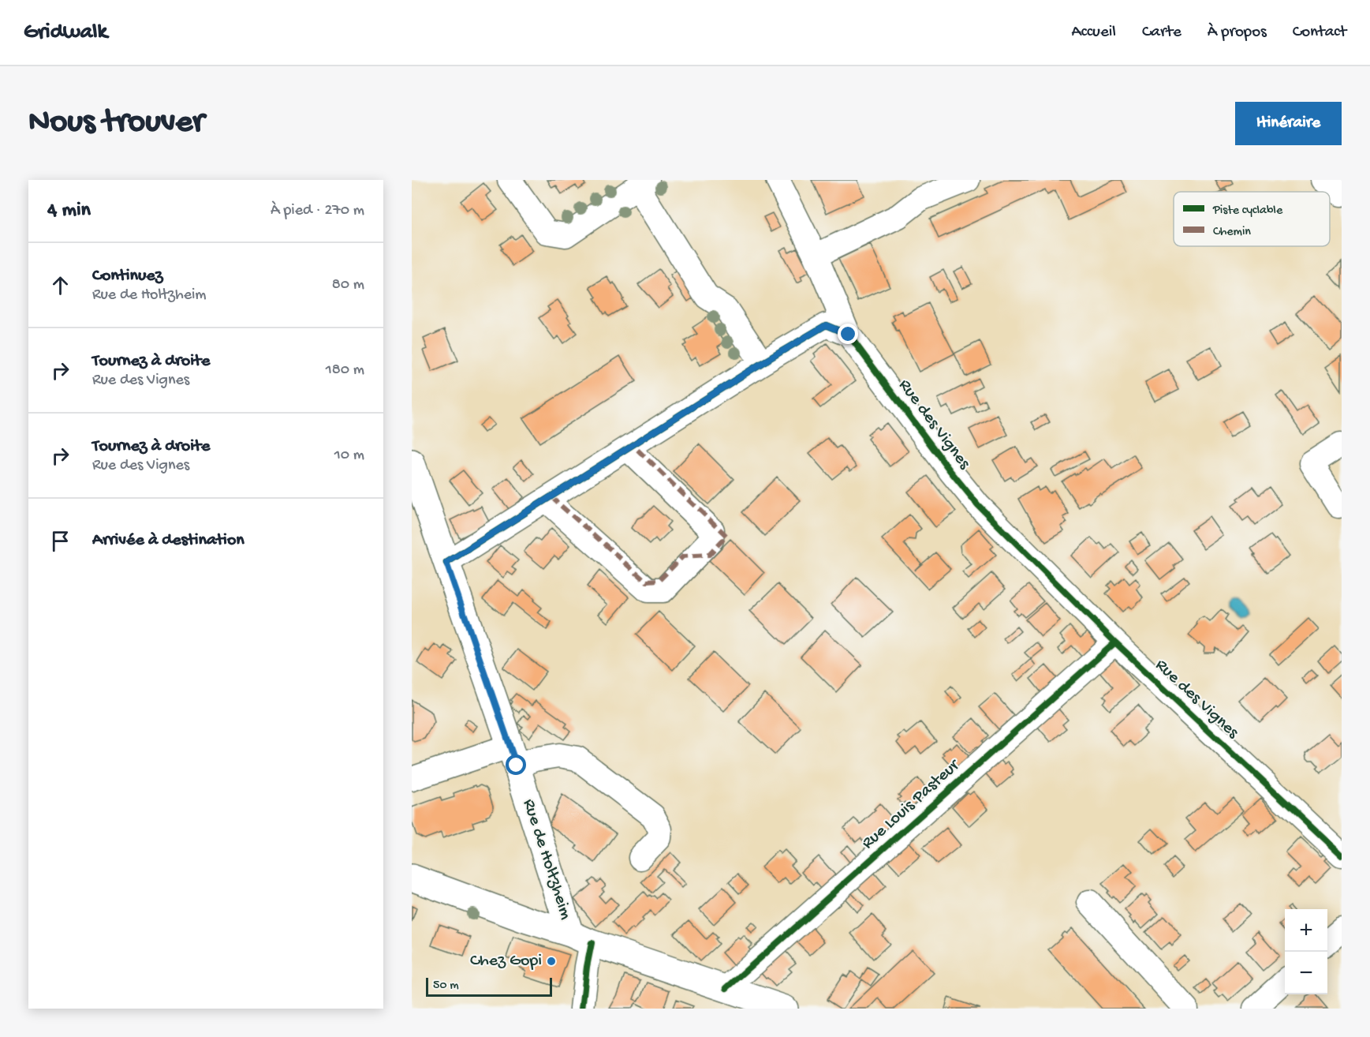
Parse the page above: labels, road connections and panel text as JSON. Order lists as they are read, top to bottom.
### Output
{
  "streets": {
    "main road": ["Rue de Holtzheim"],
    "street": ["Rue des Vignes", "Rue Louis Pasteur"]
  },
  "crossings": [
    ["Rue des Vignes", "Rue Louis Pasteur"]
  ],
  "places": ["Chez Gopi"],
  "legend": ["Piste cyclable", "Chemin"],
  "scale_bar": "50 m",
  "page": {
    "header": "Gridwalk",
    "nav": [
      "Accueil",
      "Carte",
      "À propos",
      "Contact"
    ],
    "buttons": "Itinéraire",
    "title": "Nous trouver",
    "heading": ["4 min", "À pied · 270 m"],
    "list": [
      ["Continuez", "Rue de Holtzheim", "80 m"],
      ["Tournez à droite", "Rue des Vignes", "180 m"],
      ["Tournez à droite", "Rue des Vignes", "10 m"],
      "Arrivée à destination"
    ],
    "map_buttons": ["+", "−"],
    "scale": "50 m"
  }
}
